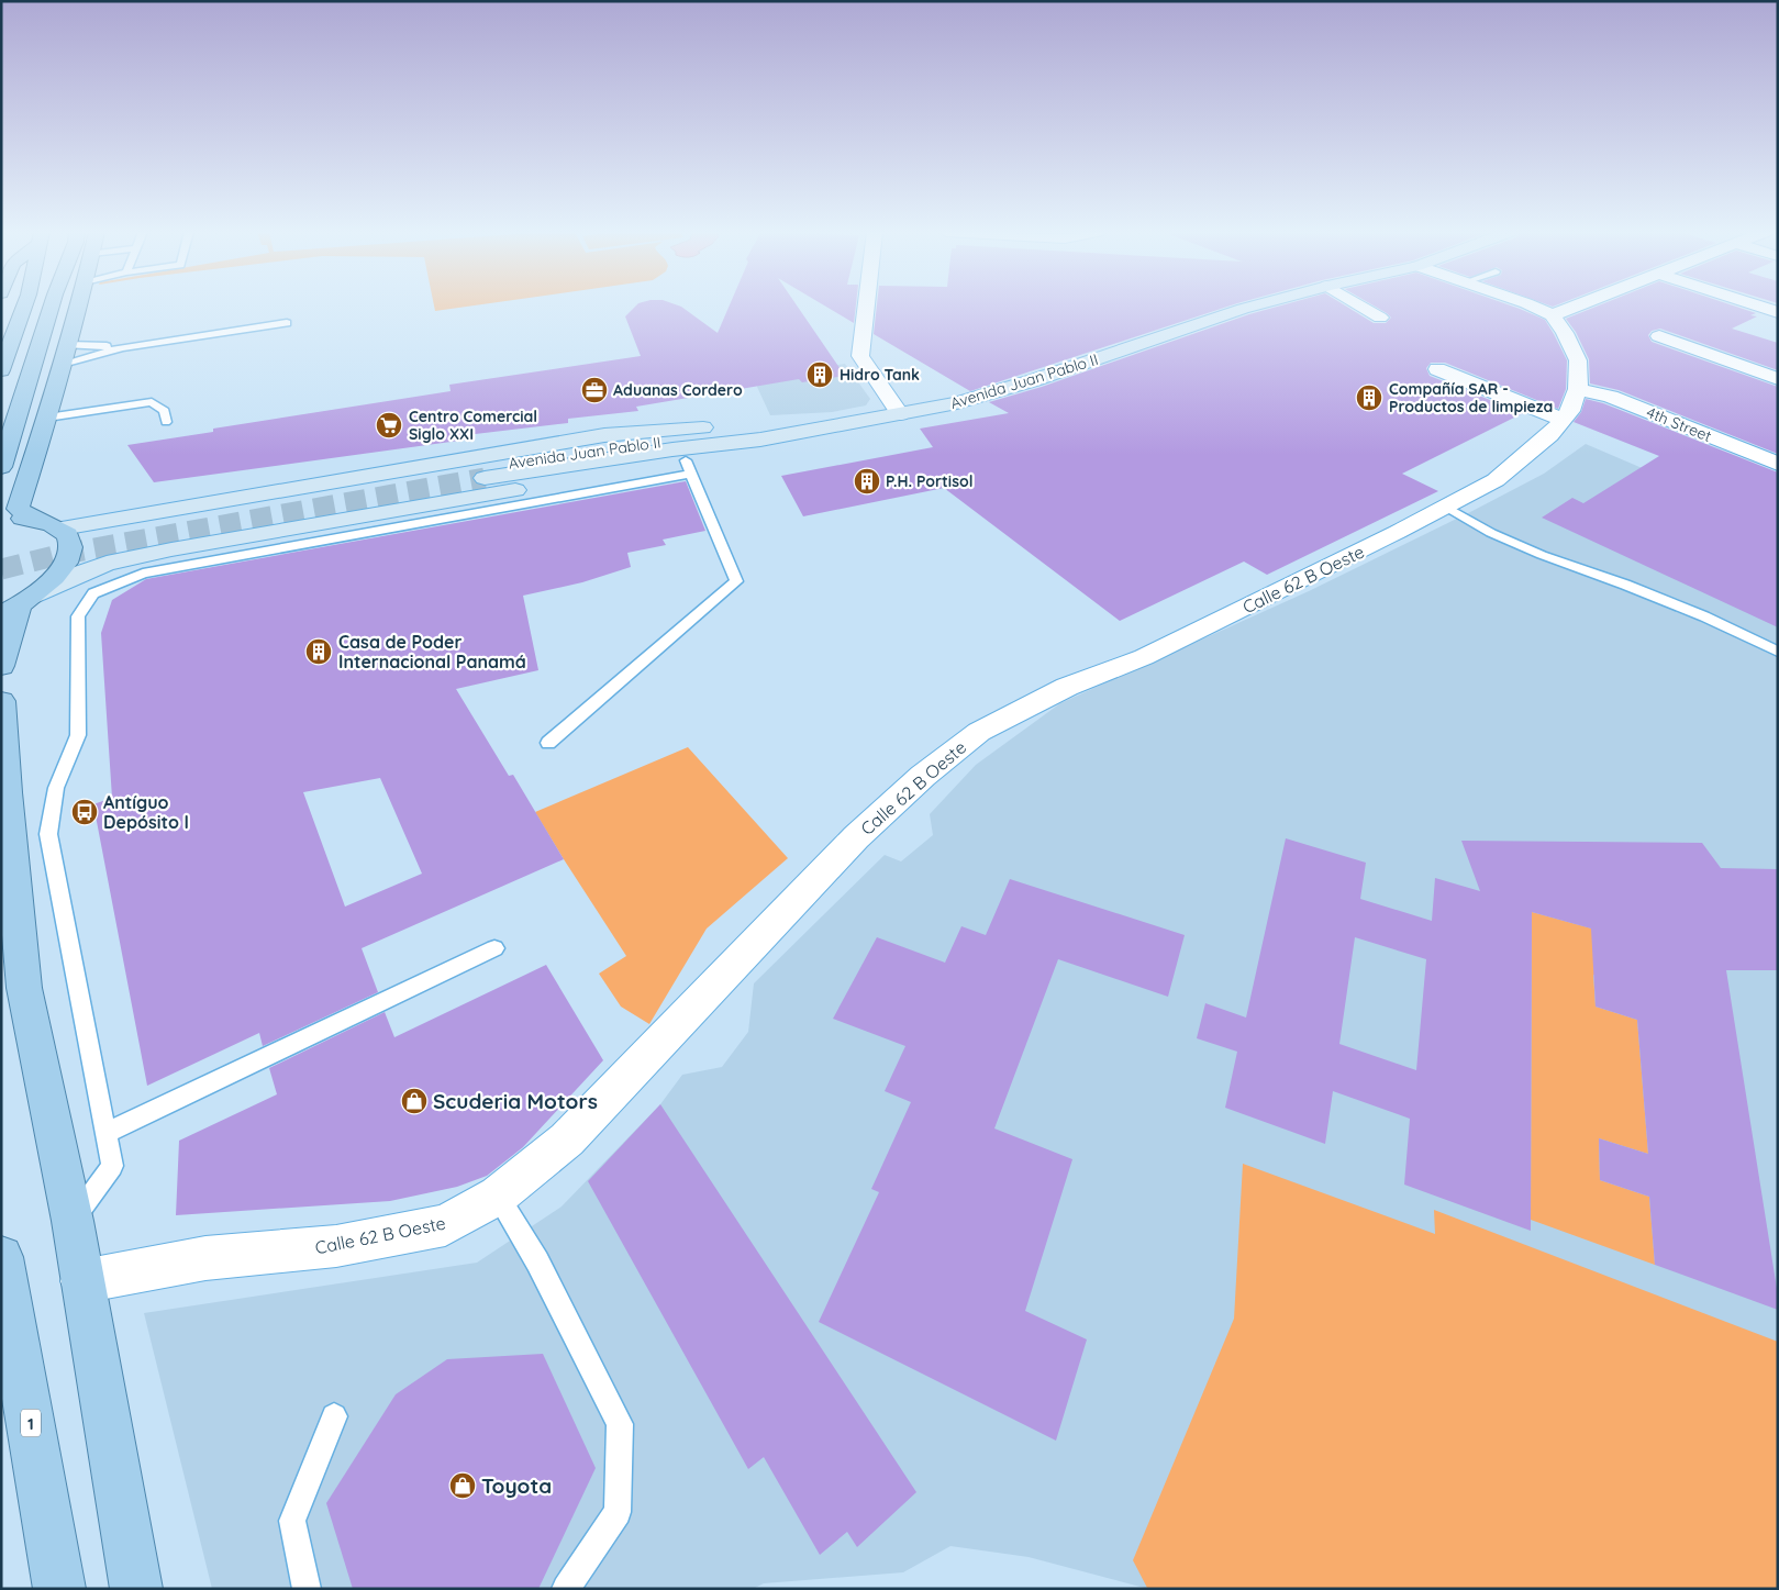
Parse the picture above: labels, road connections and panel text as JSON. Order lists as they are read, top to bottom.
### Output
{
  "streets": {
    "main road": ["Avenida Juan Pablo II", "1"],
    "street": ["4th Street", "Calle 62 B Oeste"]
  },
  "crossings": [
    ["4th Street", "Calle 62 B Oeste"]
  ],
  "places": {
    "building": [
      "Hidro Tank",
      "Compañía SAR - Productos de limpieza",
      "P.H. Portisol",
      "Casa de Poder Internacional Panamá"
    ],
    "office": ["Aduanas Cordero"],
    "supermarket": ["Centro Comercial Siglo XXI"],
    "bus stop": ["Antíguo Depósito I"],
    "shop": ["Scuderia Motors", "Toyota"]
  }
}
